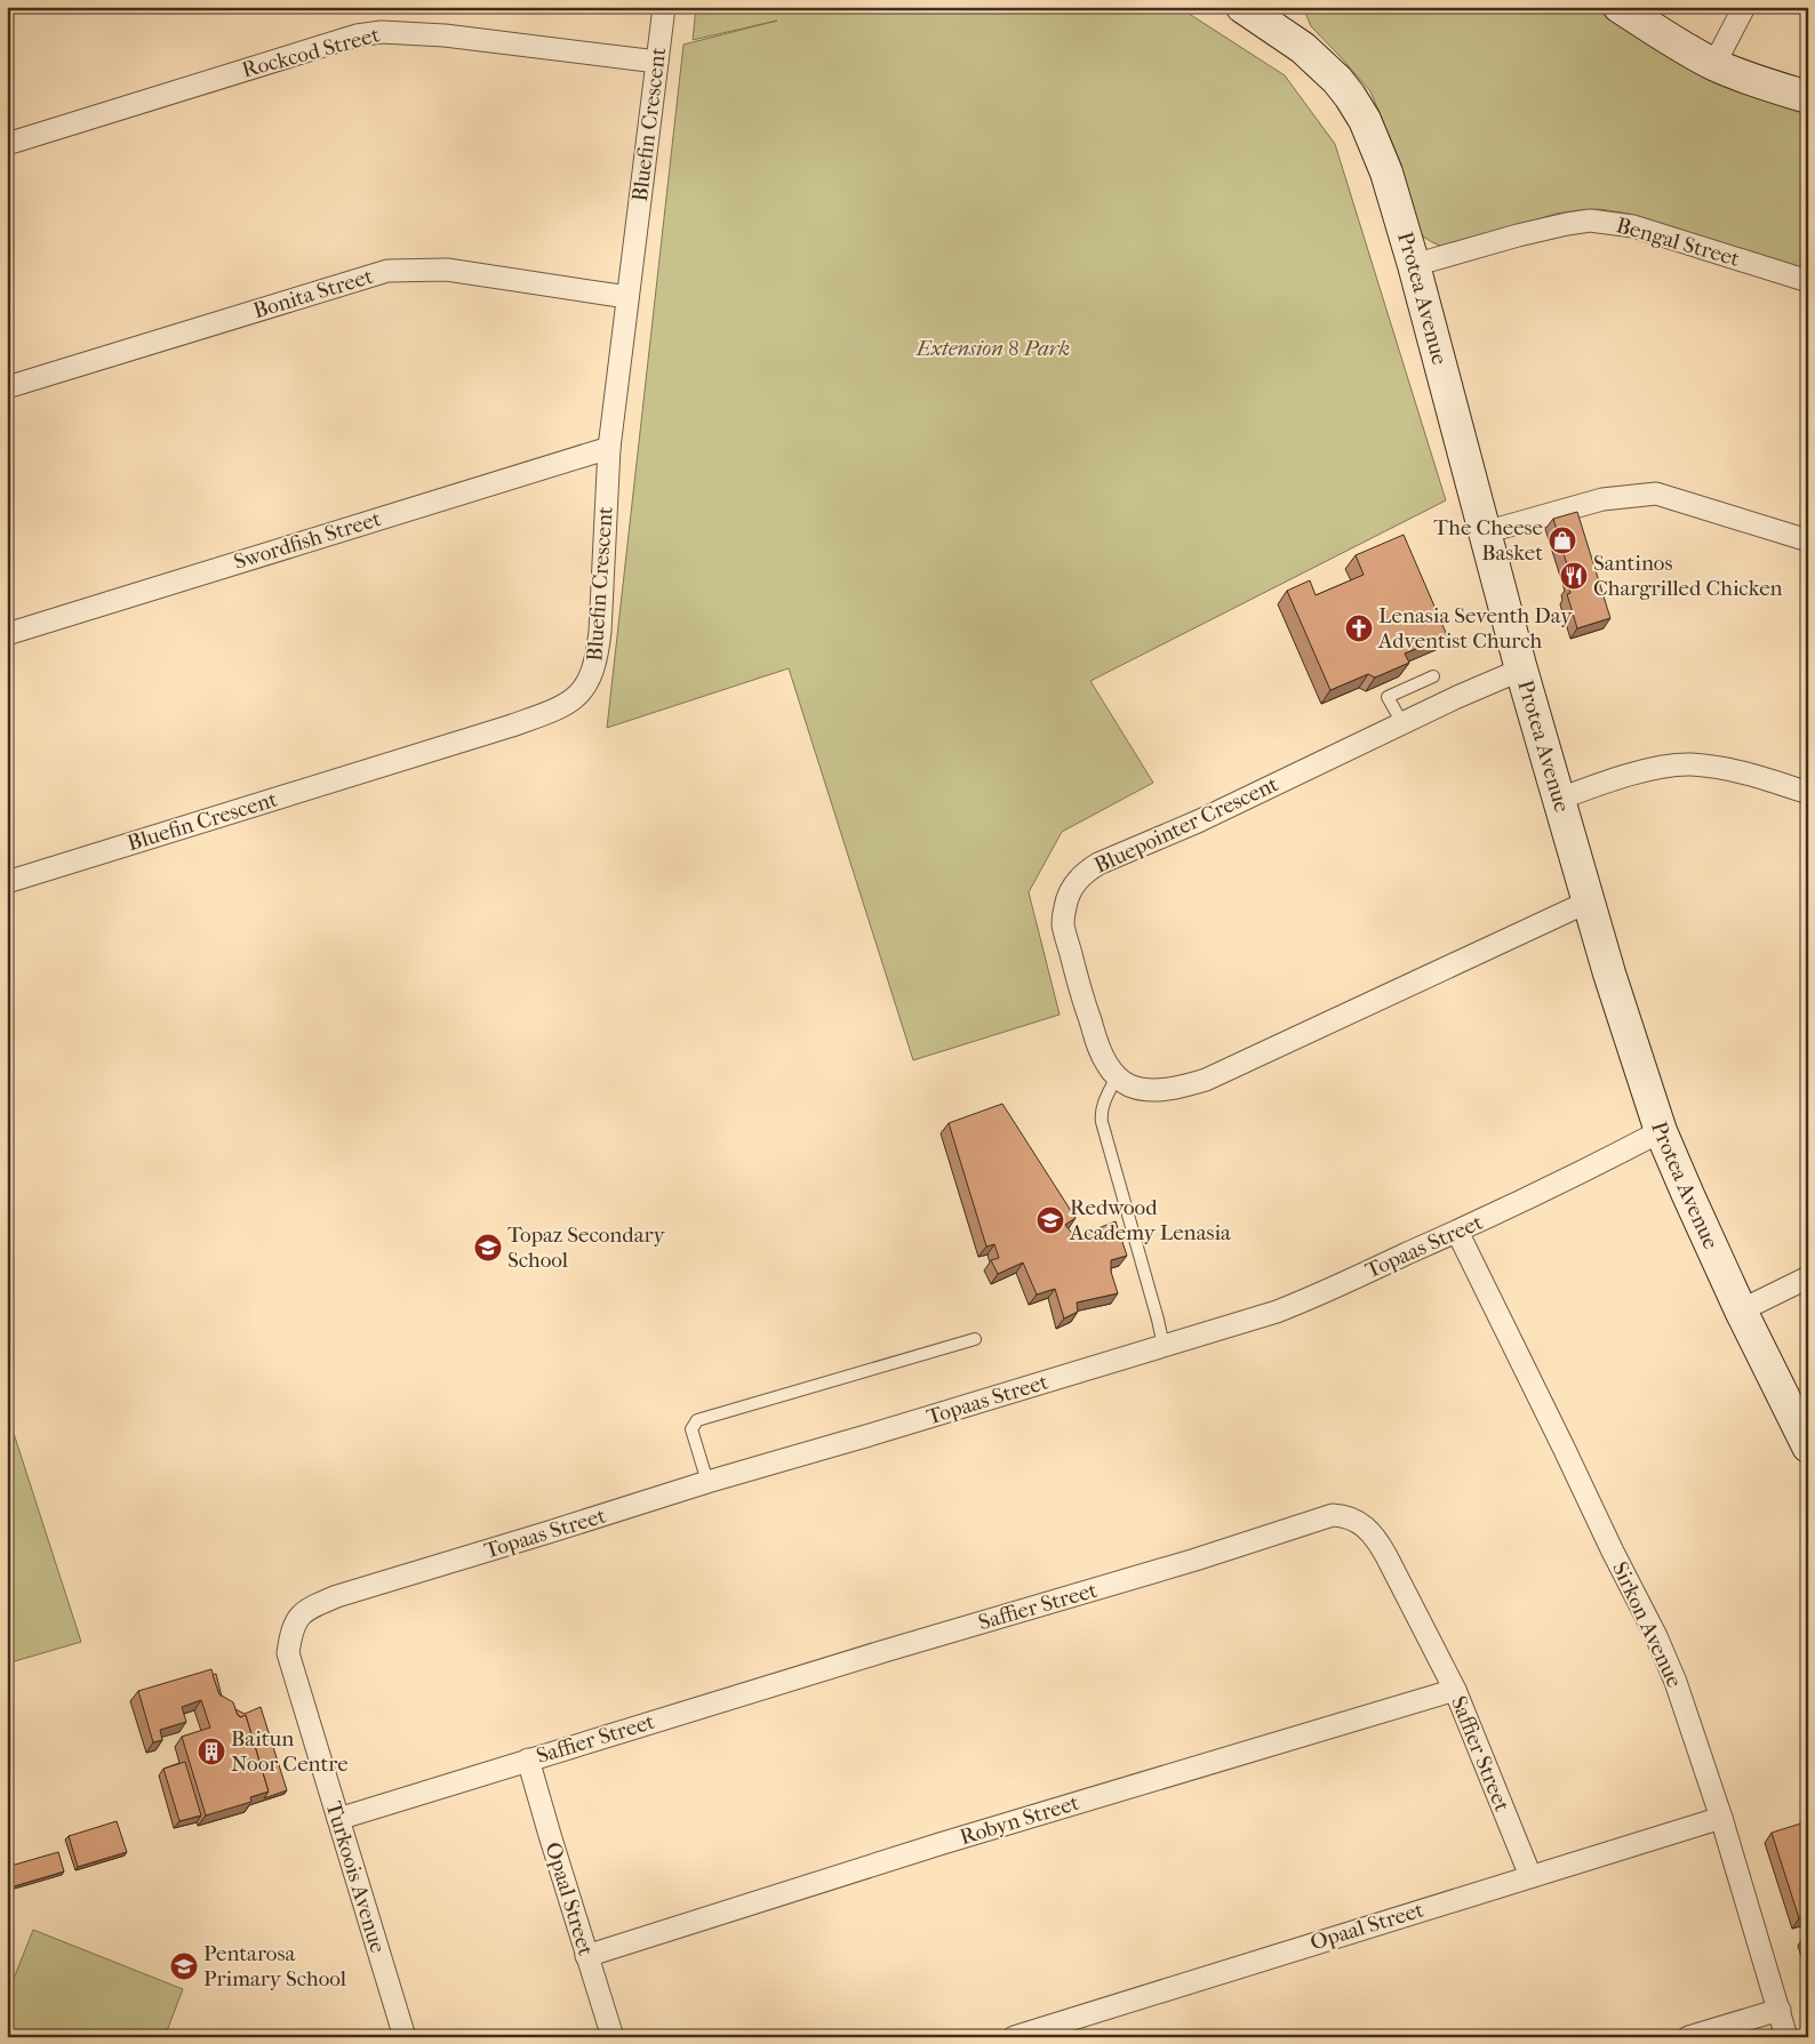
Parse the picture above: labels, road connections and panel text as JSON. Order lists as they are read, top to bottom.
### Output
{
  "streets": {
    "street": [
      "Rockcod Street",
      "Bluefin Crescent",
      "Bengal Street",
      "Bonita Street",
      "Protea Avenue",
      "Swordfish Street",
      "Bluepointer Crescent",
      "Topaas Street",
      "Saffier Street",
      "Sirkon Avenue",
      "Robyn Street",
      "Turkoois Avenue",
      "Opaal Street"
    ]
  },
  "crossings": [
    ["Rockcod Street", "Bluefin Crescent"],
    ["Bluefin Crescent", "Bonita Street"],
    ["Bluefin Crescent", "Swordfish Street"],
    ["Bengal Street", "Protea Avenue"],
    ["Protea Avenue", "Bluepointer Crescent"],
    ["Protea Avenue", "Topaas Street"],
    ["Topaas Street", "Sirkon Avenue"],
    ["Topaas Street", "Turkoois Avenue"],
    ["Saffier Street", "Robyn Street"],
    ["Saffier Street", "Turkoois Avenue"],
    ["Saffier Street", "Opaal Street"],
    ["Sirkon Avenue", "Opaal Street"],
    ["Robyn Street", "Opaal Street"]
  ],
  "parks": ["Extension 8 Park"],
  "places": {
    "shop": ["The Cheese Basket"],
    "restaurant": ["Santinos Chargrilled Chicken"],
    "church": ["Lenasia Seventh Day Adventist Church"],
    "school or university": ["Redwood Academy Lenasia", "Topaz Secondary School", "Pentarosa Primary School"],
    "building": ["Baitun Noor Centre"]
  }
}
